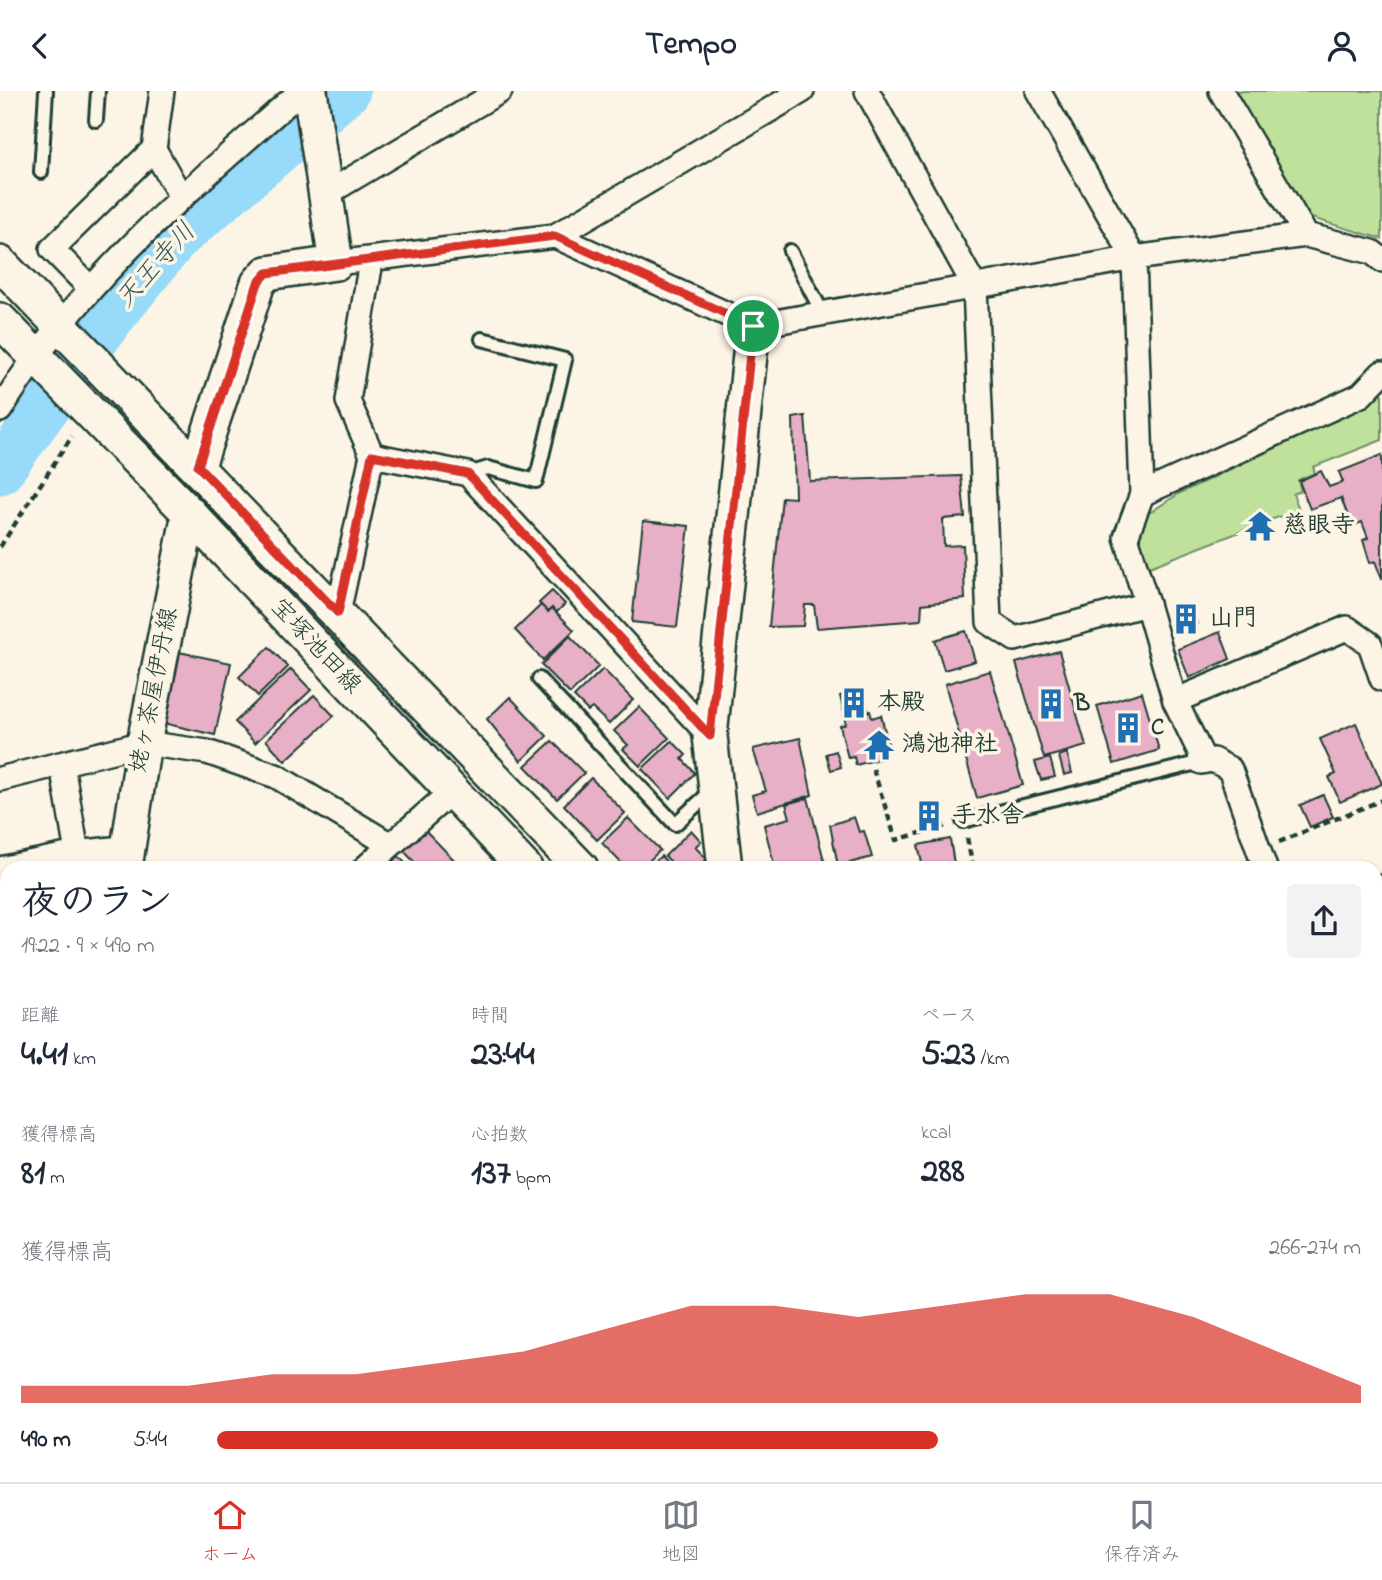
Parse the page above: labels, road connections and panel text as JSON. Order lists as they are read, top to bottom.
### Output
{
  "streets": {
    "street": ["宝塚池田線", "姥ヶ茶屋伊丹線"]
  },
  "crossings": [
    ["宝塚池田線", "姥ヶ茶屋伊丹線"]
  ],
  "water": ["天王寺川"],
  "places": {
    "temple": ["慈眼寺", "鴻池神社"],
    "building": [
      "山門",
      "本殿",
      "B",
      "C",
      "手水舎"
    ]
  },
  "page": {
    "header": "Tempo",
    "heading": ["夜のラン", "19:22 · 9 × 490 m"],
    "stats": [
      ["距離", "4.41 km"],
      ["時間", "23:44"],
      ["ペース", "5:23 /km"],
      ["獲得標高", "81 m"],
      ["心拍数", "137 bpm"],
      ["kcal", "288"]
    ],
    "chart": ["獲得標高", "266–274 m"],
    "list": [
      {
        "name": "490 m",
        "note": "5:44"
      }
    ],
    "tabs": ["ホーム", "地図", "保存済み"]
  }
}
